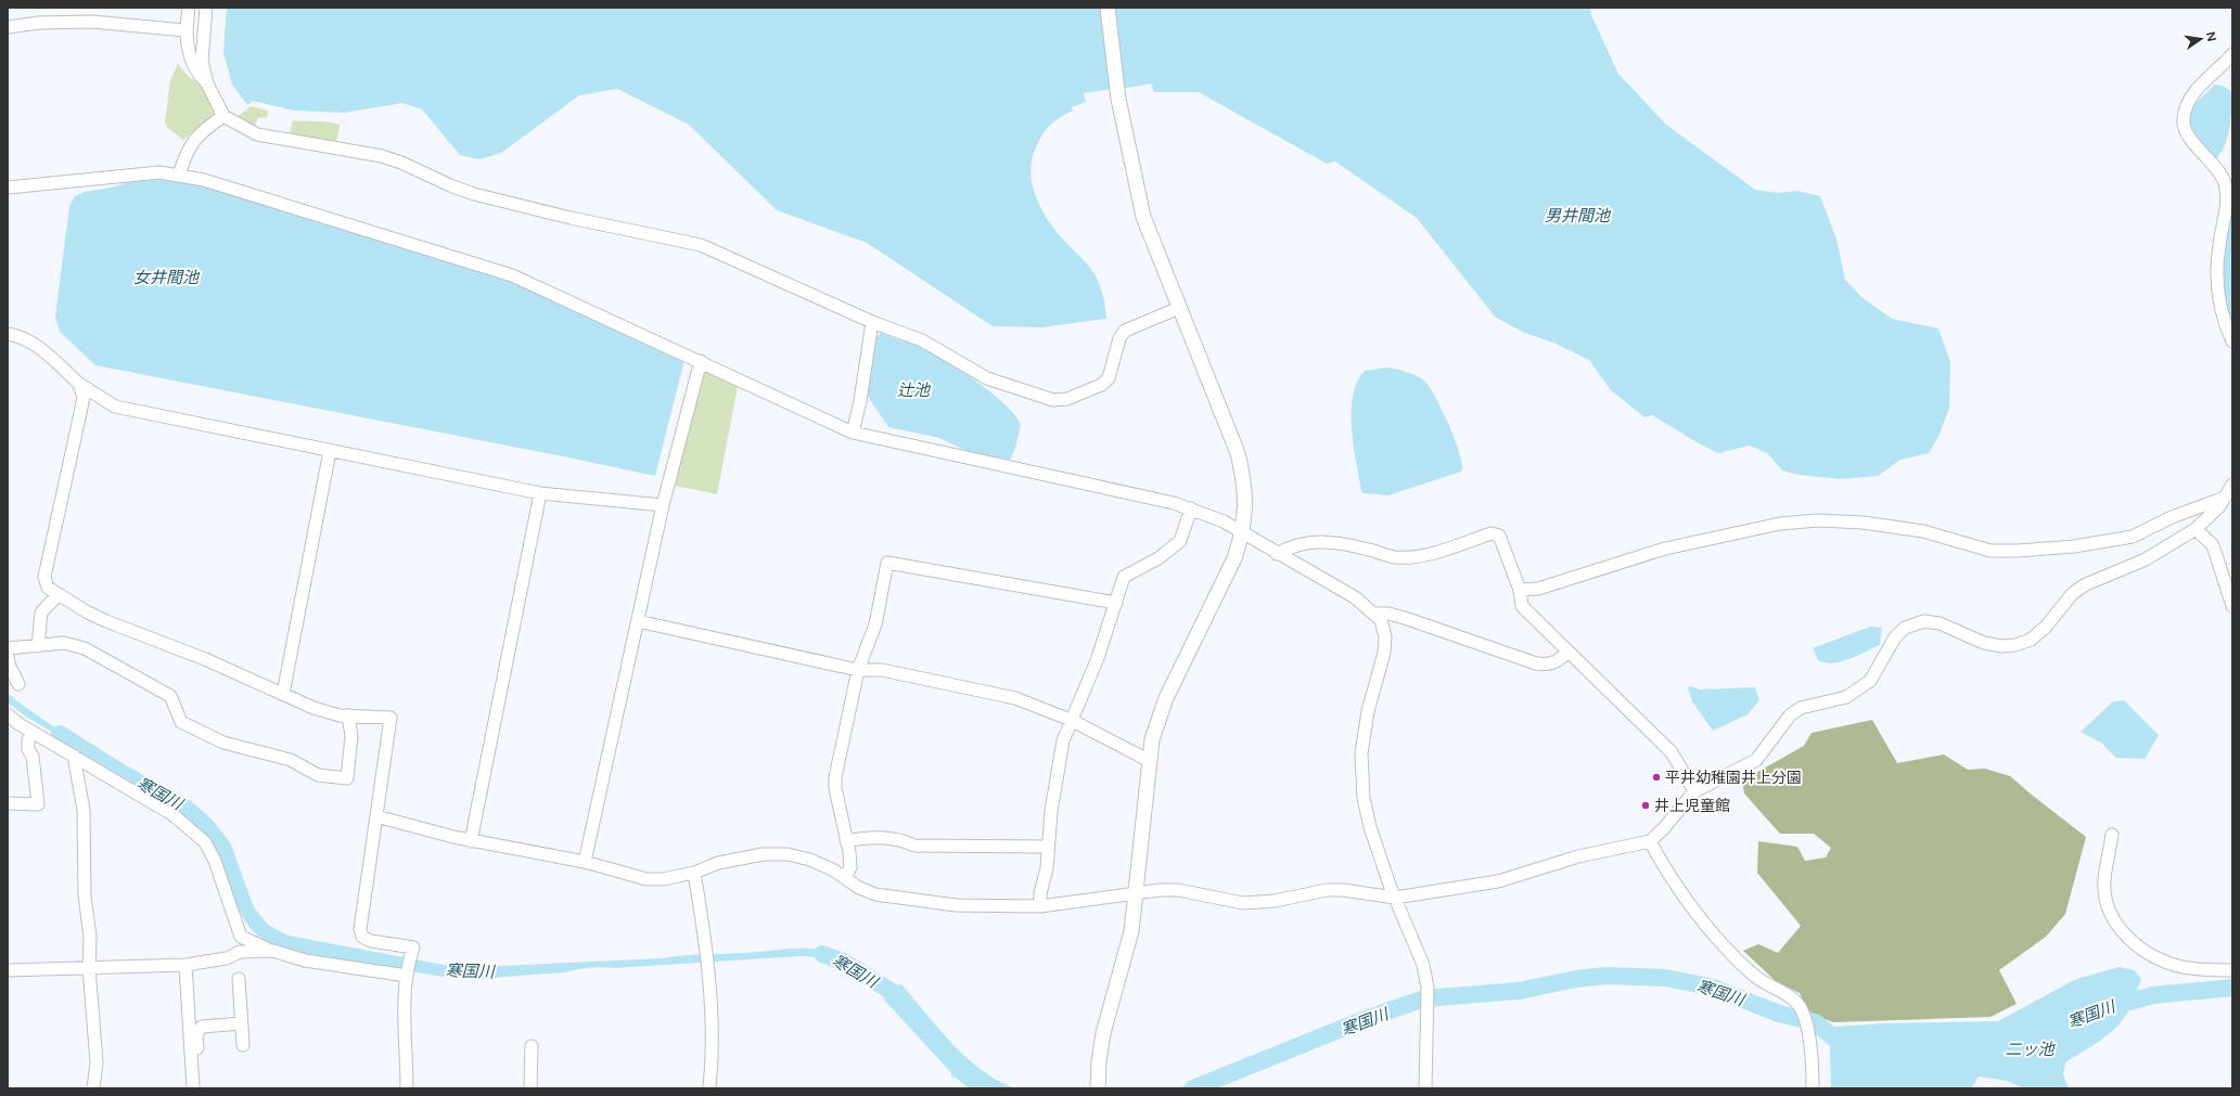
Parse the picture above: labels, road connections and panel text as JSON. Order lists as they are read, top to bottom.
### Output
{
  "water": [
    "男井間池",
    "女井間池",
    "辻池",
    "寒国川",
    "二ッ池"
  ],
  "places": ["平井幼稚園井上分園", "井上児童館"],
  "north": "right"
}
